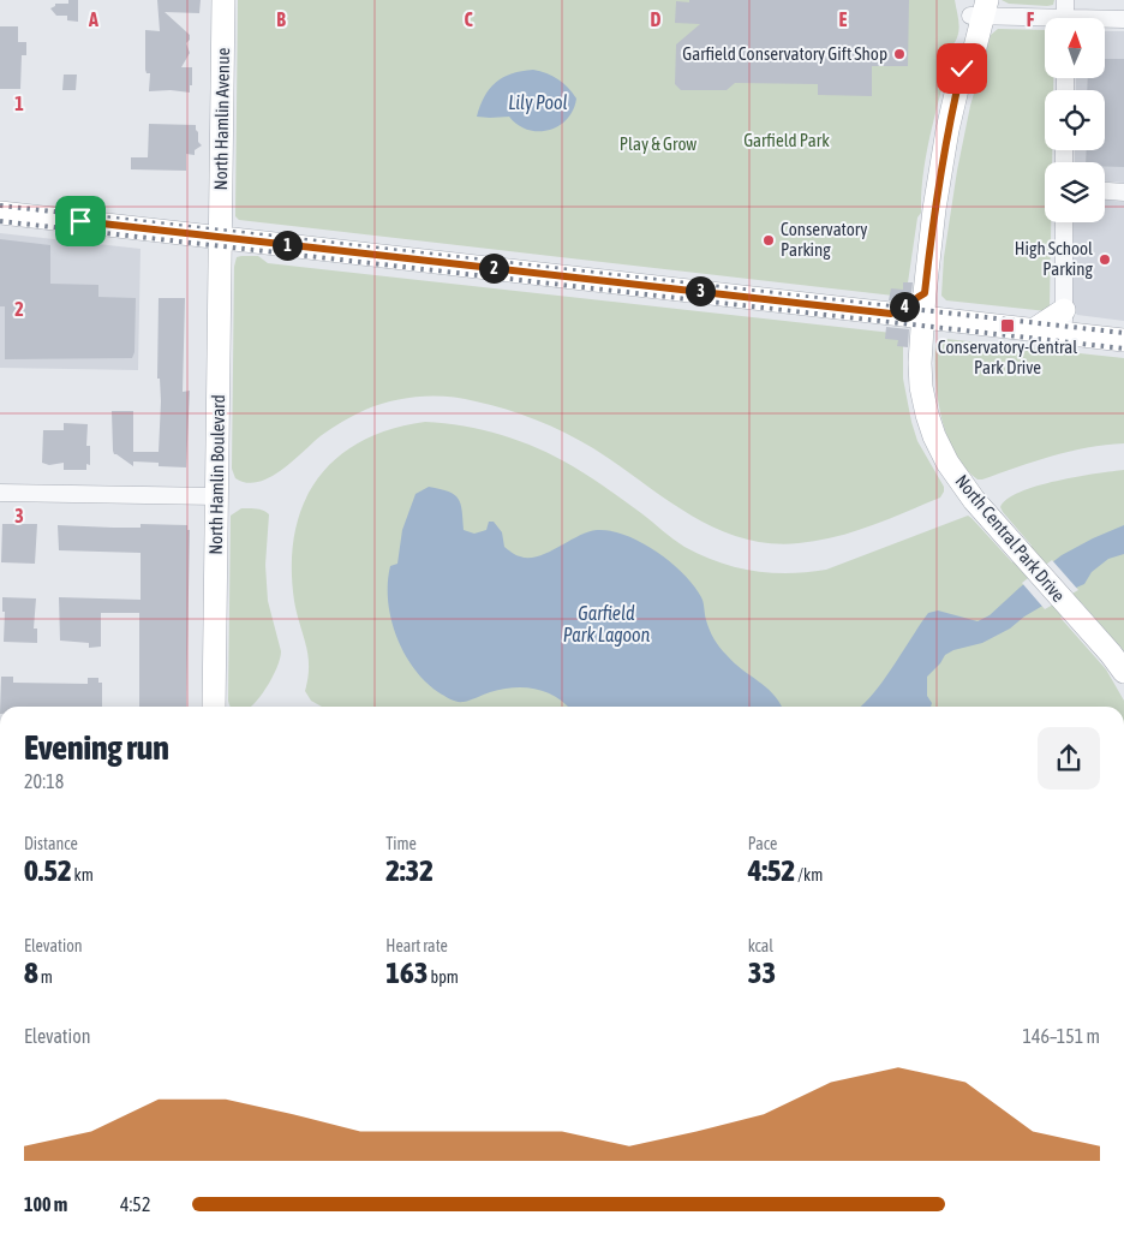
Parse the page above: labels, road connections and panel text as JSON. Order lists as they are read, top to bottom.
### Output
{
  "streets": {
    "main road": ["North Hamlin Avenue", "North Hamlin Boulevard", "North Central Park Drive"]
  },
  "crossings": [
    ["North Hamlin Avenue", "North Hamlin Boulevard"]
  ],
  "water": ["Lily Pool", "Garfield Park Lagoon"],
  "parks": ["Garfield Park", "Play & Grow"],
  "places": {
    "other": ["Garfield Conservatory Gift Shop", "Conservatory Parking", "High School Parking"],
    "transit": ["Conservatory-Central Park Drive"]
  },
  "north": "top",
  "page": {
    "pins": [
      "1",
      "2",
      "3",
      "4"
    ],
    "heading": ["Evening run", "20:18"],
    "stats": [
      ["Distance", "0.52 km"],
      ["Time", "2:32"],
      ["Pace", "4:52 /km"],
      ["Elevation", "8 m"],
      ["Heart rate", "163 bpm"],
      ["kcal", "33"]
    ],
    "chart": ["Elevation", "146–151 m"],
    "list": [
      {
        "name": "100 m",
        "note": "4:52"
      }
    ]
  },
  "grid": {
    "columns": [
      "A",
      "B",
      "C",
      "D",
      "E",
      "F"
    ],
    "rows": ["1", "2", "3"]
  }
}
